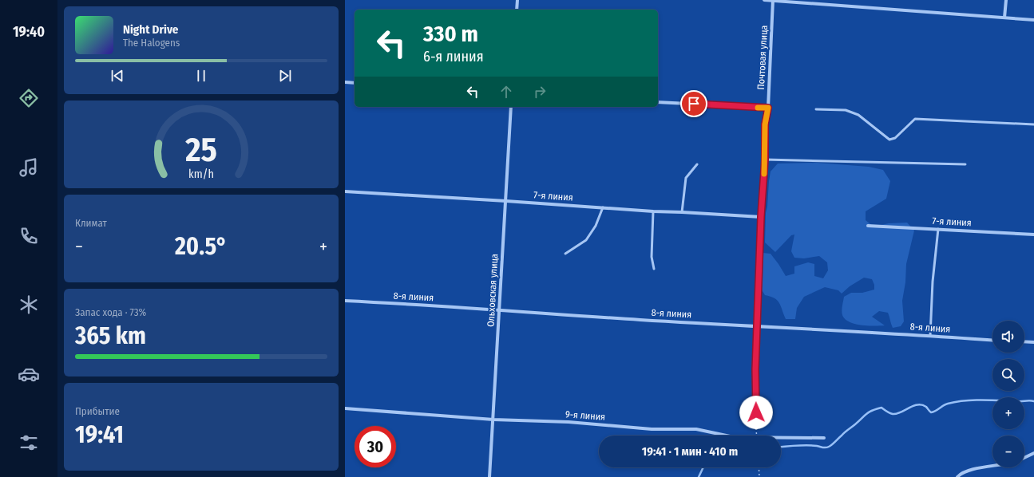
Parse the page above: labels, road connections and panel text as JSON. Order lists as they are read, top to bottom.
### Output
{
  "streets": {
    "street": [
      "Почтовая улица",
      "7-я линия",
      "Ольховская улица",
      "8-я линия",
      "9-я линия"
    ]
  },
  "crossings": [
    ["Почтовая улица", "7-я линия"],
    ["Почтовая улица", "8-я линия"],
    ["7-я линия", "Ольховская улица"],
    ["Ольховская улица", "8-я линия"],
    ["Ольховская улица", "9-я линия"]
  ],
  "page": {
    "tabs": "19:40",
    "turn": ["330 m", "6-я линия"],
    "song": ["Night Drive", "The Halogens"],
    "tile": [
      "Климат",
      ["Запас хода · 73%", "365 km"],
      ["Прибытие", "19:41"]
    ],
    "heat": ["−", "20.5°", "+"],
    "map_buttons": ["+", "−"],
    "limit": "30",
    "trip": "19:41 · 1 мин · 410 m",
    "gauge": ["25", "km/h"]
  }
}
